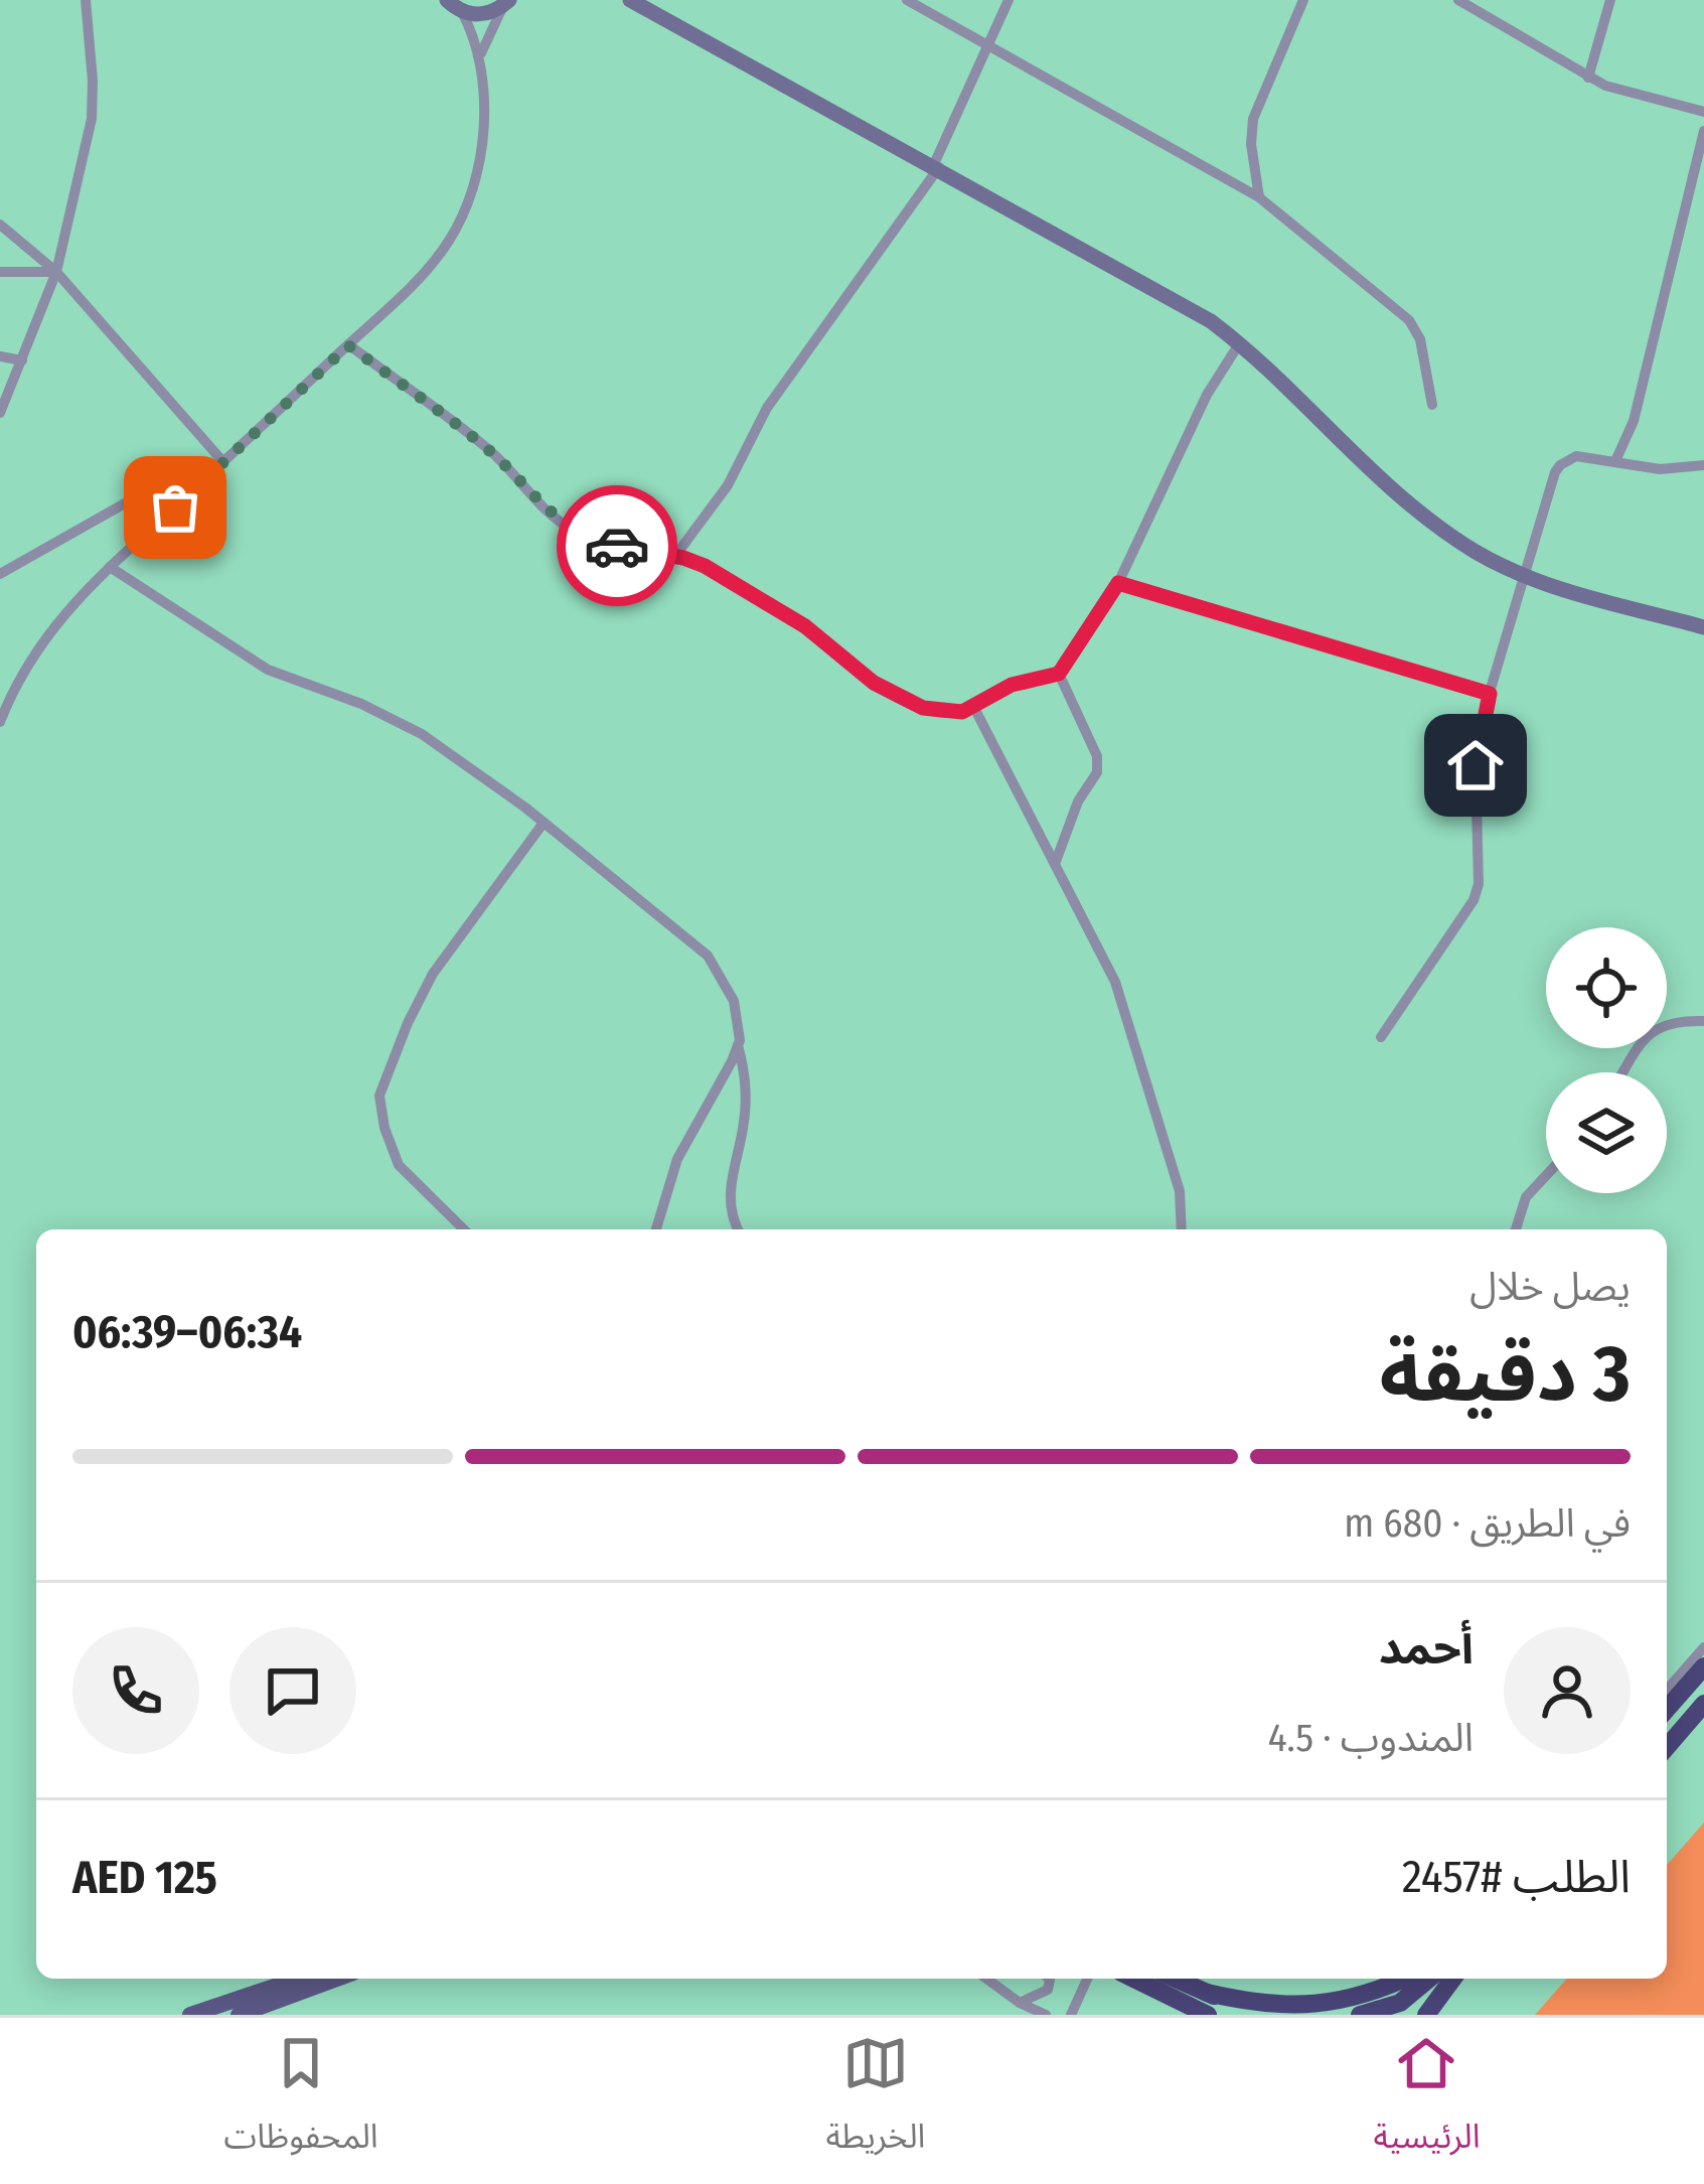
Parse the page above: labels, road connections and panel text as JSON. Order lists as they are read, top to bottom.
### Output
{
  "page": {
    "heading": ["3 دقيقة", "يصل خلال", "06:34–06:39"],
    "panel": [
      "أحمد",
      "المندوب · 4.5",
      "الطلب #2457",
      "AED 125"
    ],
    "bar": "في الطريق · 680 m",
    "tabs": ["الرئيسية", "الخريطة", "المحفوظات"]
  }
}
